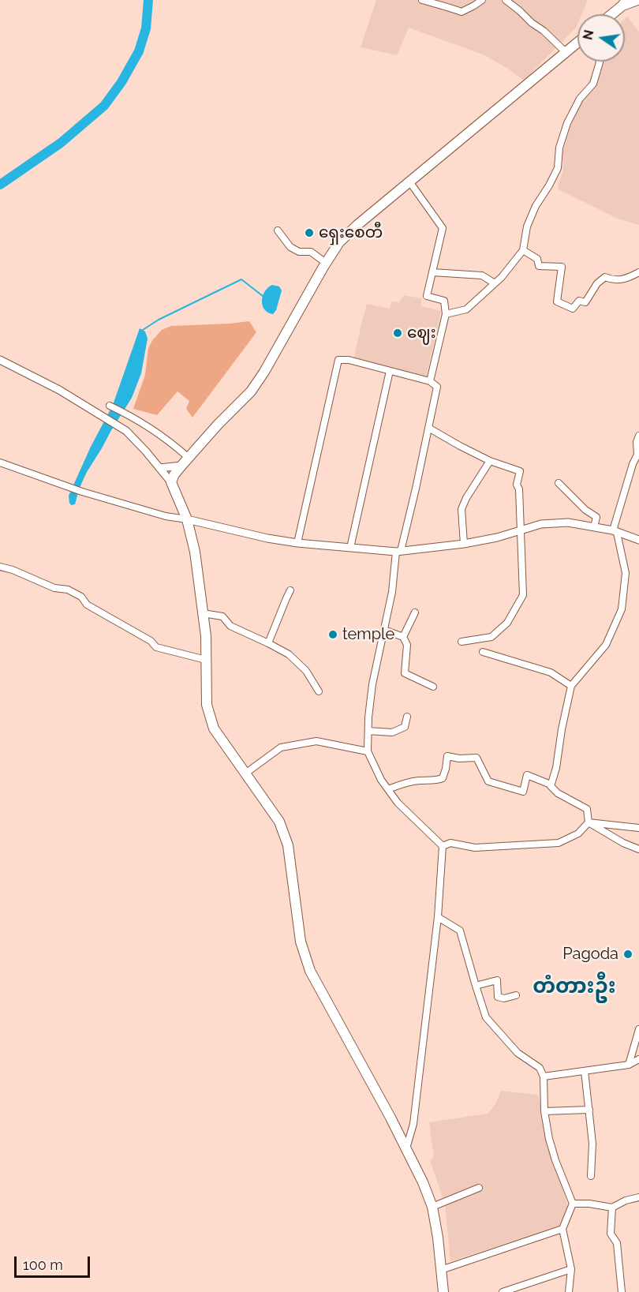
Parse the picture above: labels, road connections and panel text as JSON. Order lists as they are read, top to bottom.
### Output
{
  "districts": ["တံတားဦး"],
  "places": [
    "ရှေးစေတီ",
    "ဈေး",
    "temple",
    "Pagoda"
  ],
  "scale_bar": "100 m",
  "north": "left"
}
